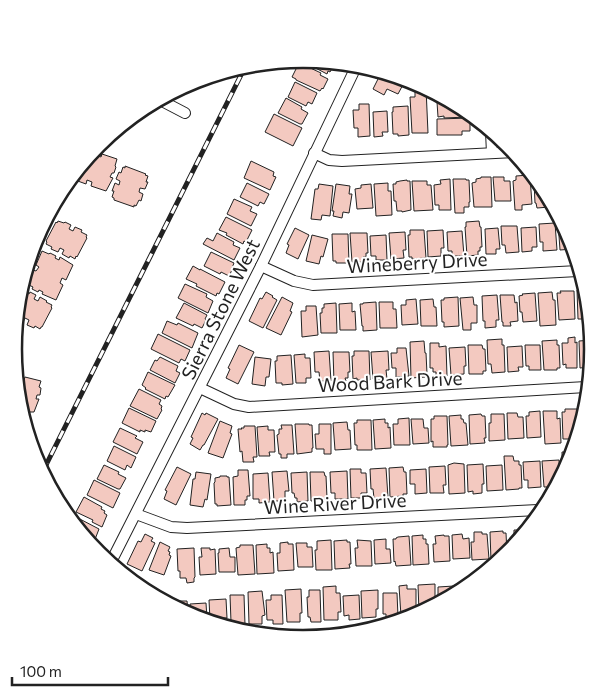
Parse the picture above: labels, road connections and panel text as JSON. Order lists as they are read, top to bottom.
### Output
{
  "streets": {
    "street": [
      "Wineberry Drive",
      "Sierra Stone West",
      "Wood Bark Drive",
      "Wine River Drive"
    ]
  },
  "crossings": [
    ["Wineberry Drive", "Sierra Stone West"],
    ["Sierra Stone West", "Wood Bark Drive"],
    ["Sierra Stone West", "Wine River Drive"]
  ],
  "scale_bar": "100 m"
}
